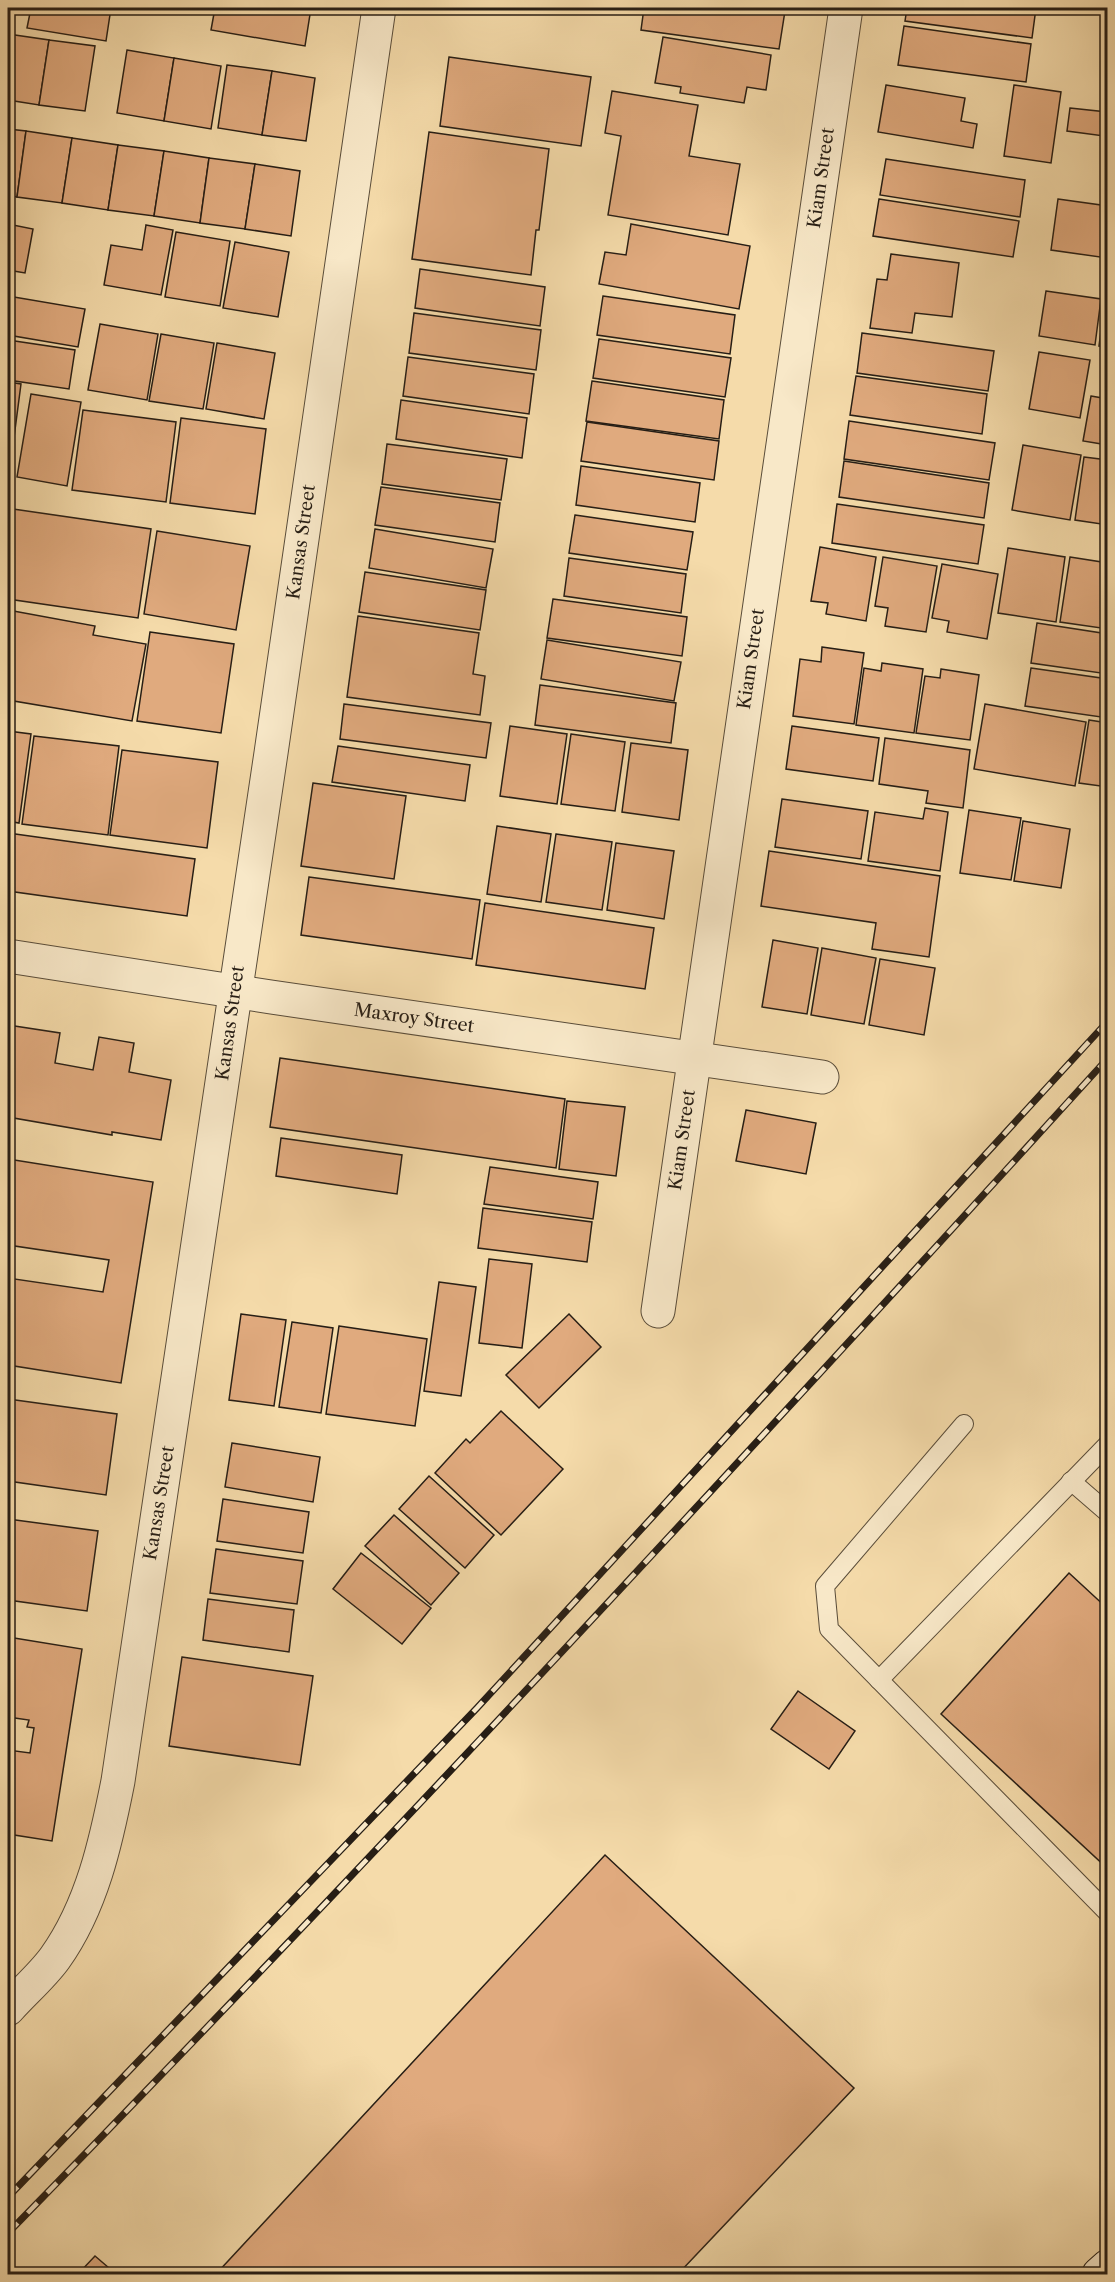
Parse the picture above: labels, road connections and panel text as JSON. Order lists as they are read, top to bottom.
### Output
{
  "streets": {
    "street": ["Kiam Street", "Kansas Street", "Maxroy Street"]
  },
  "crossings": [
    ["Kiam Street", "Maxroy Street"],
    ["Kansas Street", "Maxroy Street"]
  ]
}
